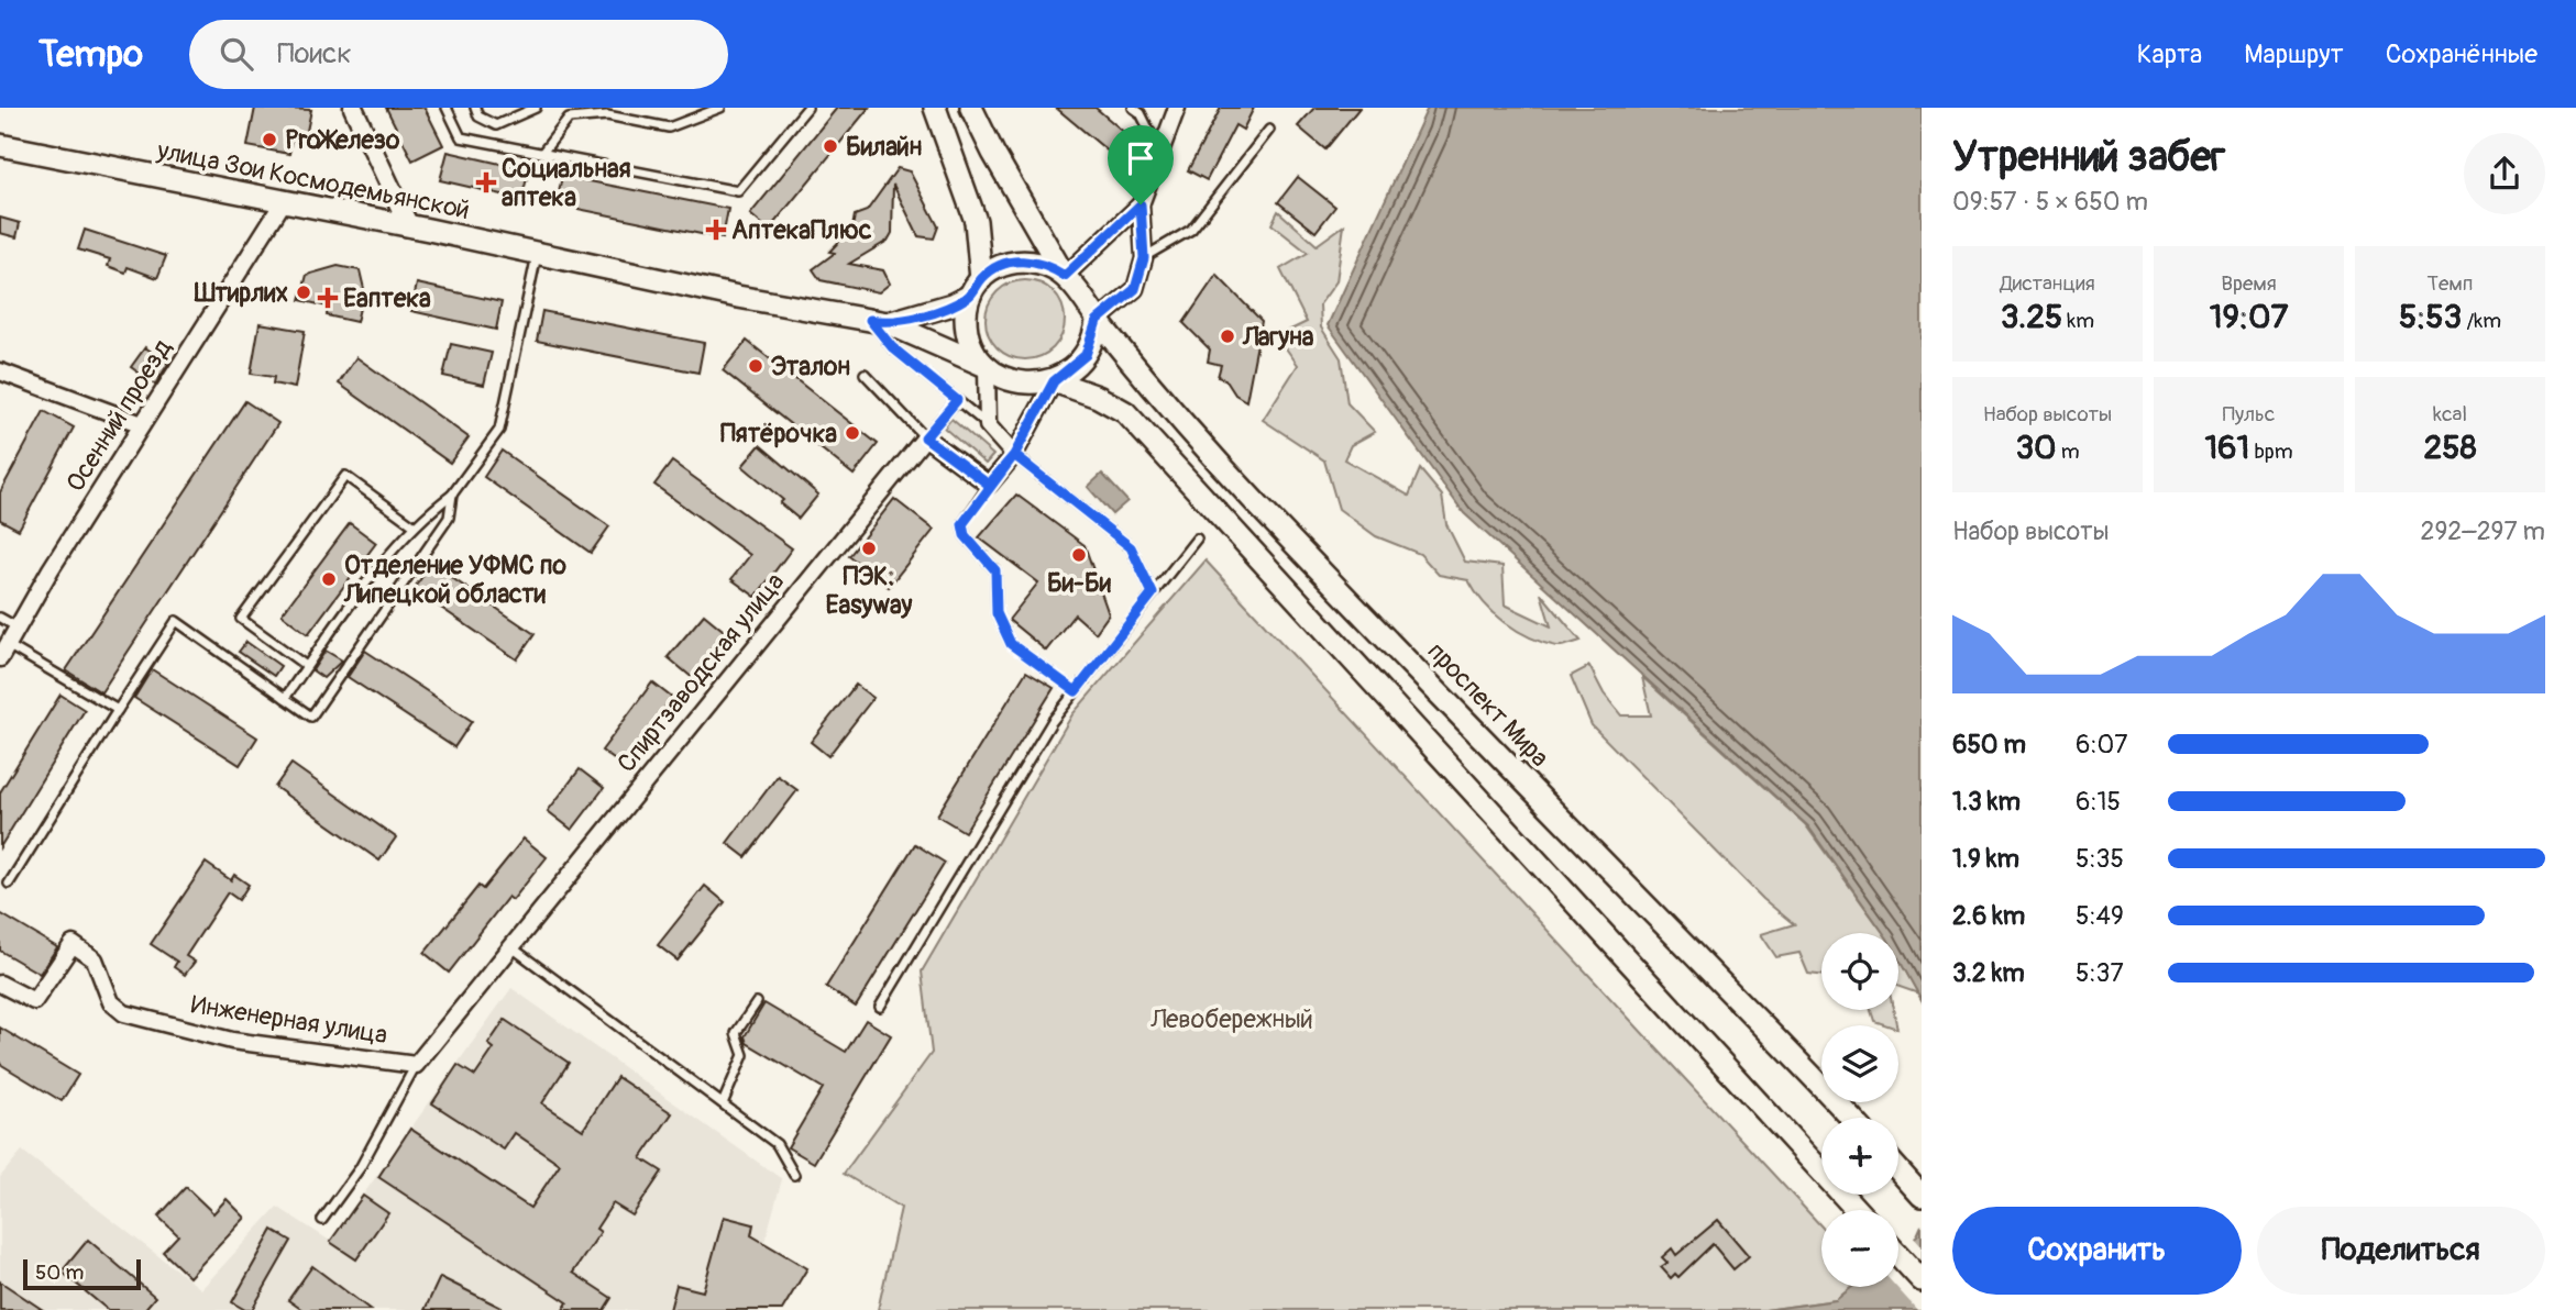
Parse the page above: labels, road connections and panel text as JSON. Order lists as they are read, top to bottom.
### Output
{
  "streets": {
    "main road": ["улица Зои Космодемьянской", "проспект Мира"],
    "street": ["Осенний проезд", "Спиртзаводская улица", "Инженерная улица"]
  },
  "crossings": [
    ["улица Зои Космодемьянской", "Осенний проезд"],
    ["улица Зои Космодемьянской", "проспект Мира"],
    ["Спиртзаводская улица", "Инженерная улица"]
  ],
  "parks": ["Левобережный"],
  "places": {
    "other": [
      "ProЖелезо",
      "Билайн",
      "Штирлих",
      "Лагуна",
      "Эталон",
      "Пятёрочка",
      "ПЭК: Easyway",
      "Би-Би",
      "Отделение УФМС по Липецкой области"
    ],
    "health": ["Социальная аптека", "АптекаПлюс", "Еаптека"]
  },
  "scale_bar": "50 m",
  "page": {
    "header": "Tempo",
    "search": "Поиск",
    "nav": ["Карта", "Маршрут", "Сохранённые"],
    "heading": ["Утренний забег", "09:57 · 5 × 650 m"],
    "stats": [
      ["Дистанция", "3.25 km"],
      ["Время", "19:07"],
      ["Темп", "5:53 /km"],
      ["Набор высоты", "30 m"],
      ["Пульс", "161 bpm"],
      ["kcal", "258"]
    ],
    "chart": ["Набор высоты", "292–297 m"],
    "list": [
      {
        "name": "650 m",
        "note": "6:07"
      },
      {
        "name": "1.3 km",
        "note": "6:15"
      },
      {
        "name": "1.9 km",
        "note": "5:35"
      },
      {
        "name": "2.6 km",
        "note": "5:49"
      },
      {
        "name": "3.2 km",
        "note": "5:37"
      }
    ],
    "map_buttons": ["+", "−"],
    "buttons": ["Сохранить", "Поделиться"],
    "scale": "50 m"
  }
}
